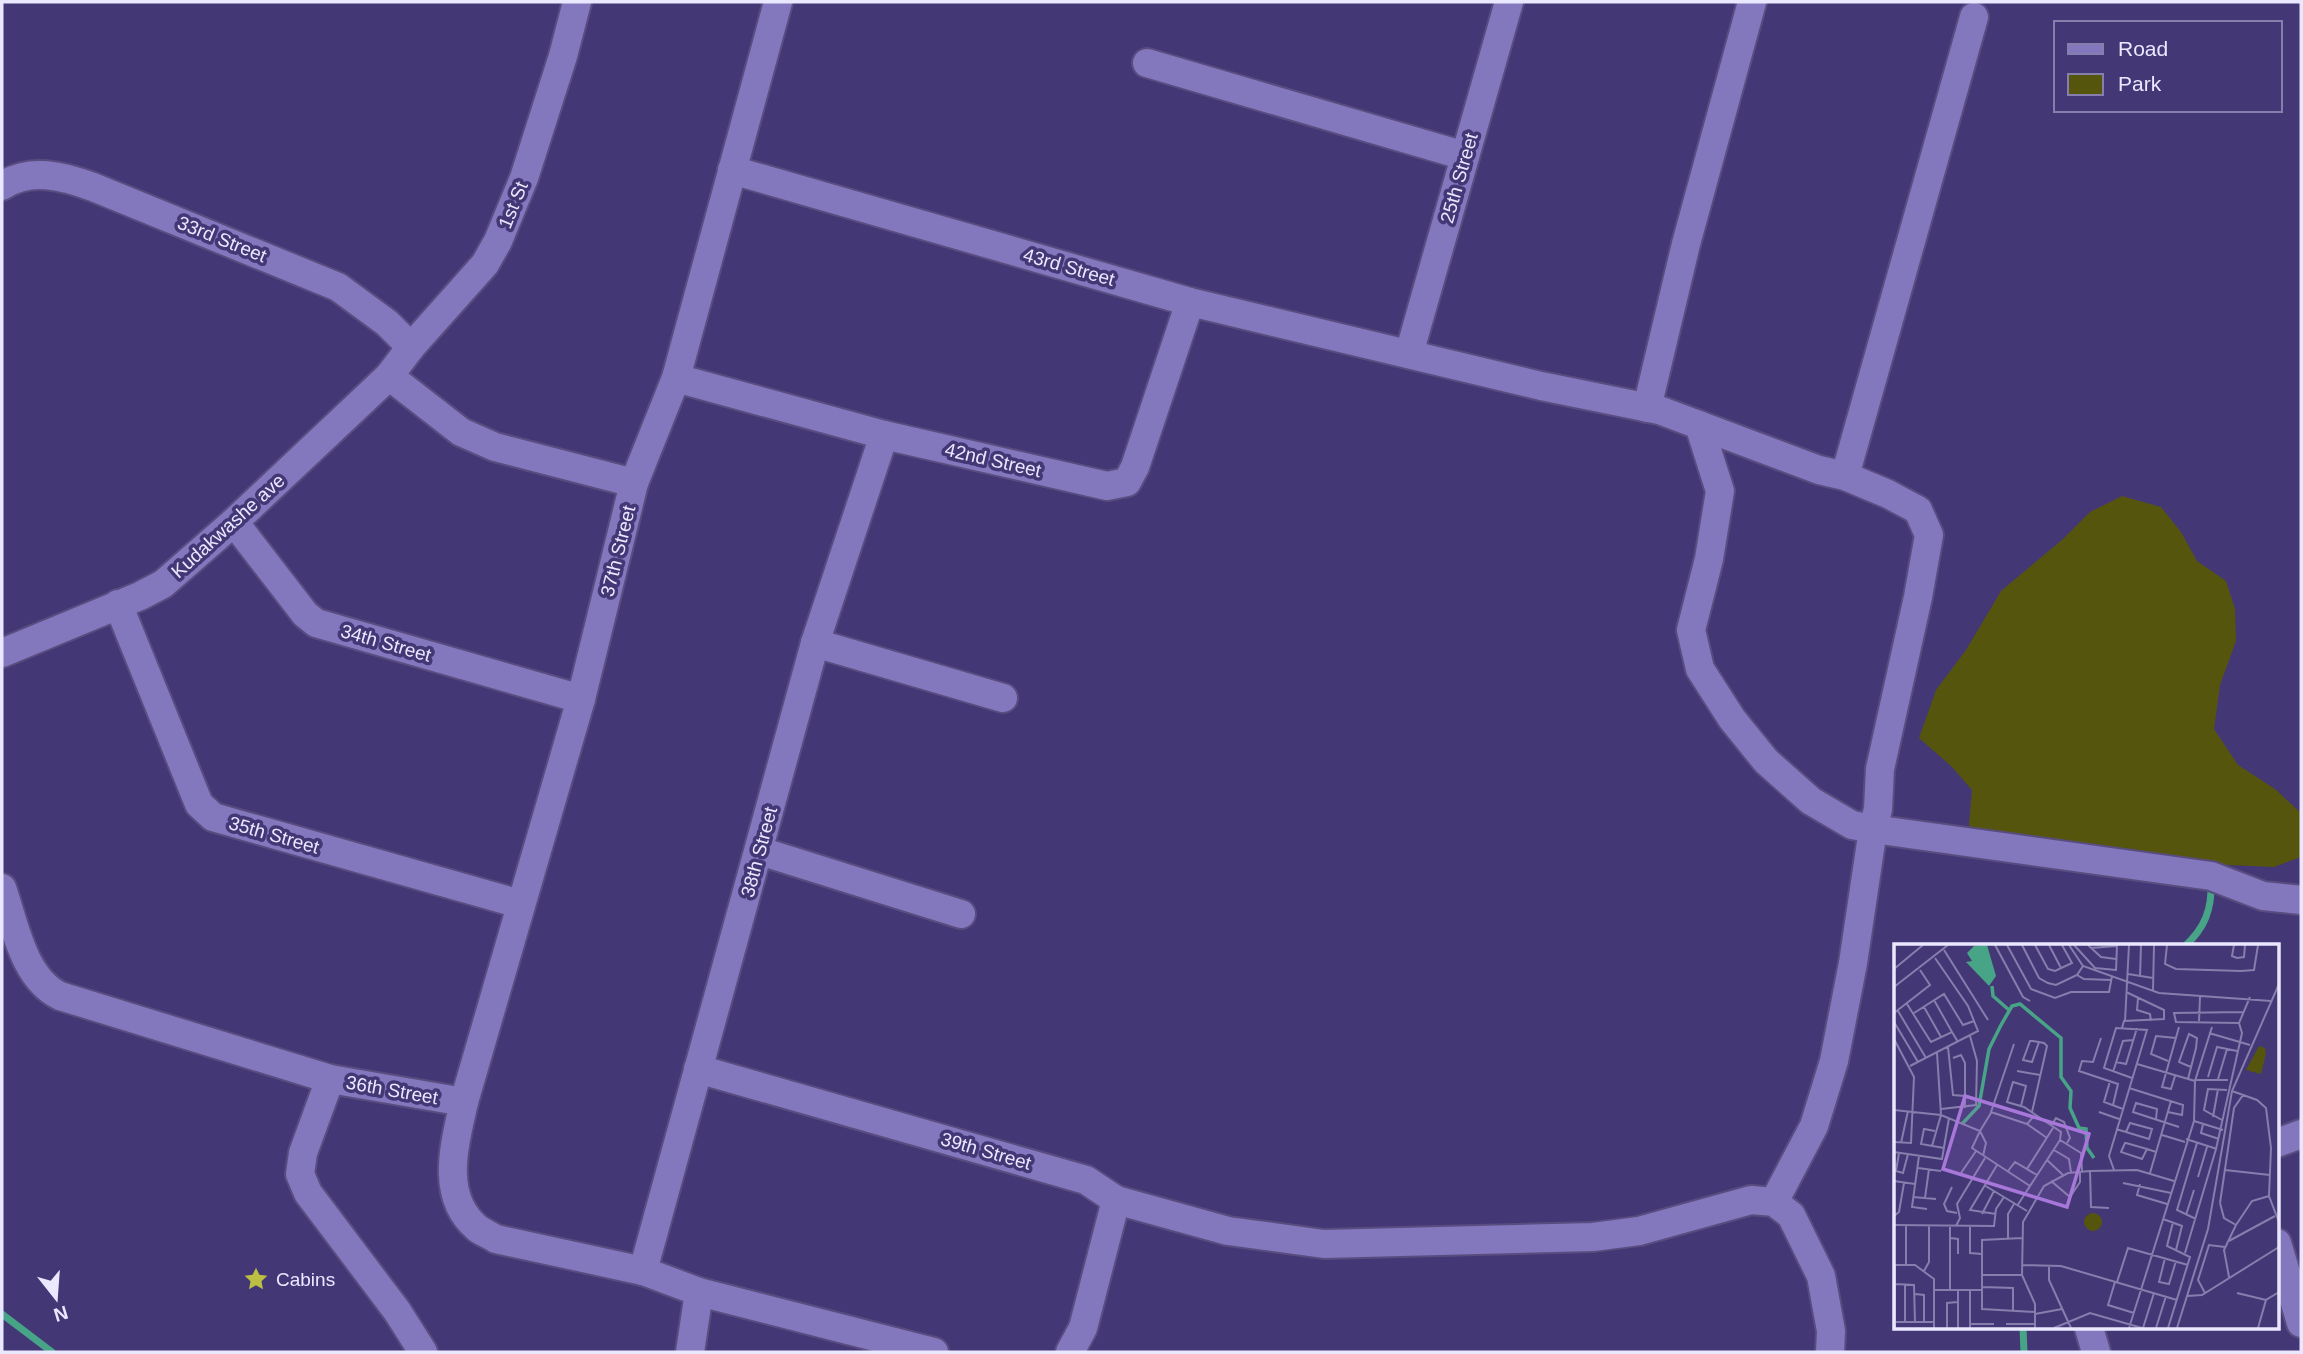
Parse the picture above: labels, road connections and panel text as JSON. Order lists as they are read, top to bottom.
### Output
{
  "streets": {
    "street": [
      "25th Street",
      "1st St",
      "33rd Street",
      "43rd Street",
      "42nd Street",
      "Kudakwashe ave",
      "37th Street",
      "34th Street",
      "35th Street",
      "38th Street",
      "36th Street",
      "39th Street"
    ]
  },
  "crossings": [
    ["25th Street", "43rd Street"],
    ["1st St", "33rd Street"],
    ["1st St", "Kudakwashe ave"],
    ["43rd Street", "42nd Street"],
    ["43rd Street", "37th Street"],
    ["43rd Street", "39th Street"],
    ["42nd Street", "37th Street"],
    ["42nd Street", "38th Street"],
    ["Kudakwashe ave", "34th Street"],
    ["Kudakwashe ave", "35th Street"],
    ["37th Street", "34th Street"],
    ["37th Street", "35th Street"],
    ["37th Street", "36th Street"],
    ["38th Street", "36th Street"],
    ["38th Street", "39th Street"]
  ],
  "places": {
    "place": ["Cabins"]
  },
  "legend": ["Road", "Park"],
  "north": "bottom"
}
